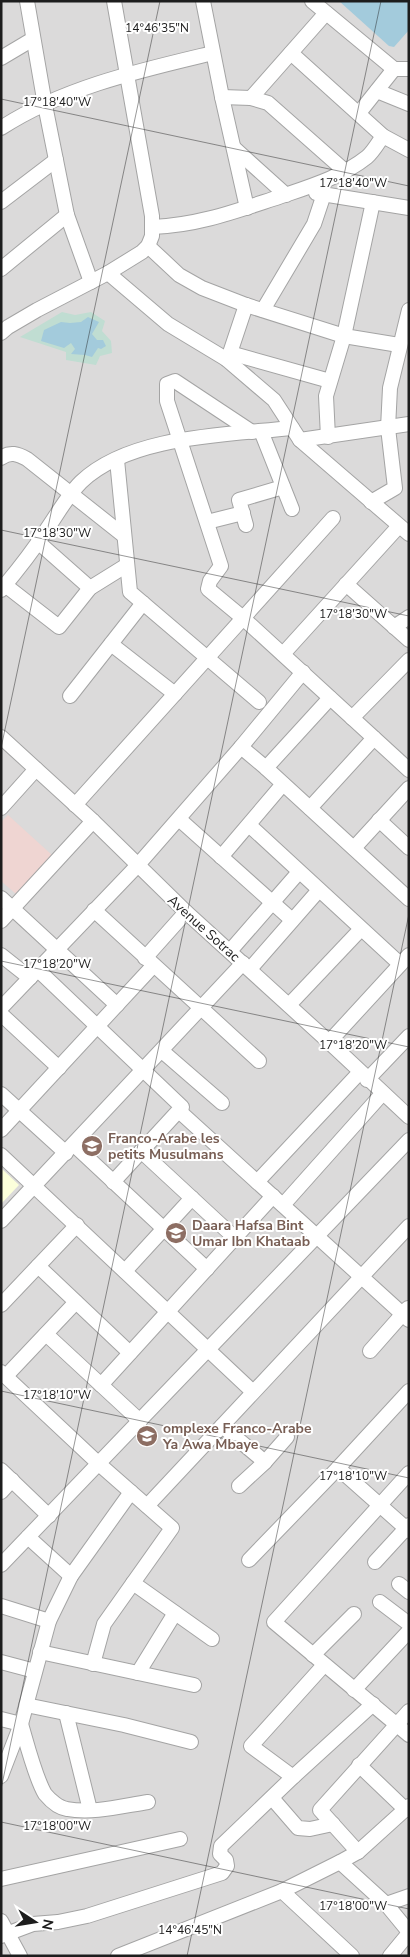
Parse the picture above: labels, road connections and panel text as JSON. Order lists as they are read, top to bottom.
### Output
{
  "streets": {
    "street": ["Avenue Sotrac"]
  },
  "places": {
    "school or university": ["Franco-Arabe les petits Musulmans", "Daara Hafsa Bint Umar Ibn Khataab", "omplexe Franco-Arabe Ya Awa Mbaye"]
  },
  "north": "right",
  "coordinates": [
    "14°46'35\"N",
    "17°18'40\"W",
    "17°18'30\"W",
    "17°18'20\"W",
    "17°18'10\"W",
    "17°18'00\"W",
    "14°46'45\"N"
  ]
}
